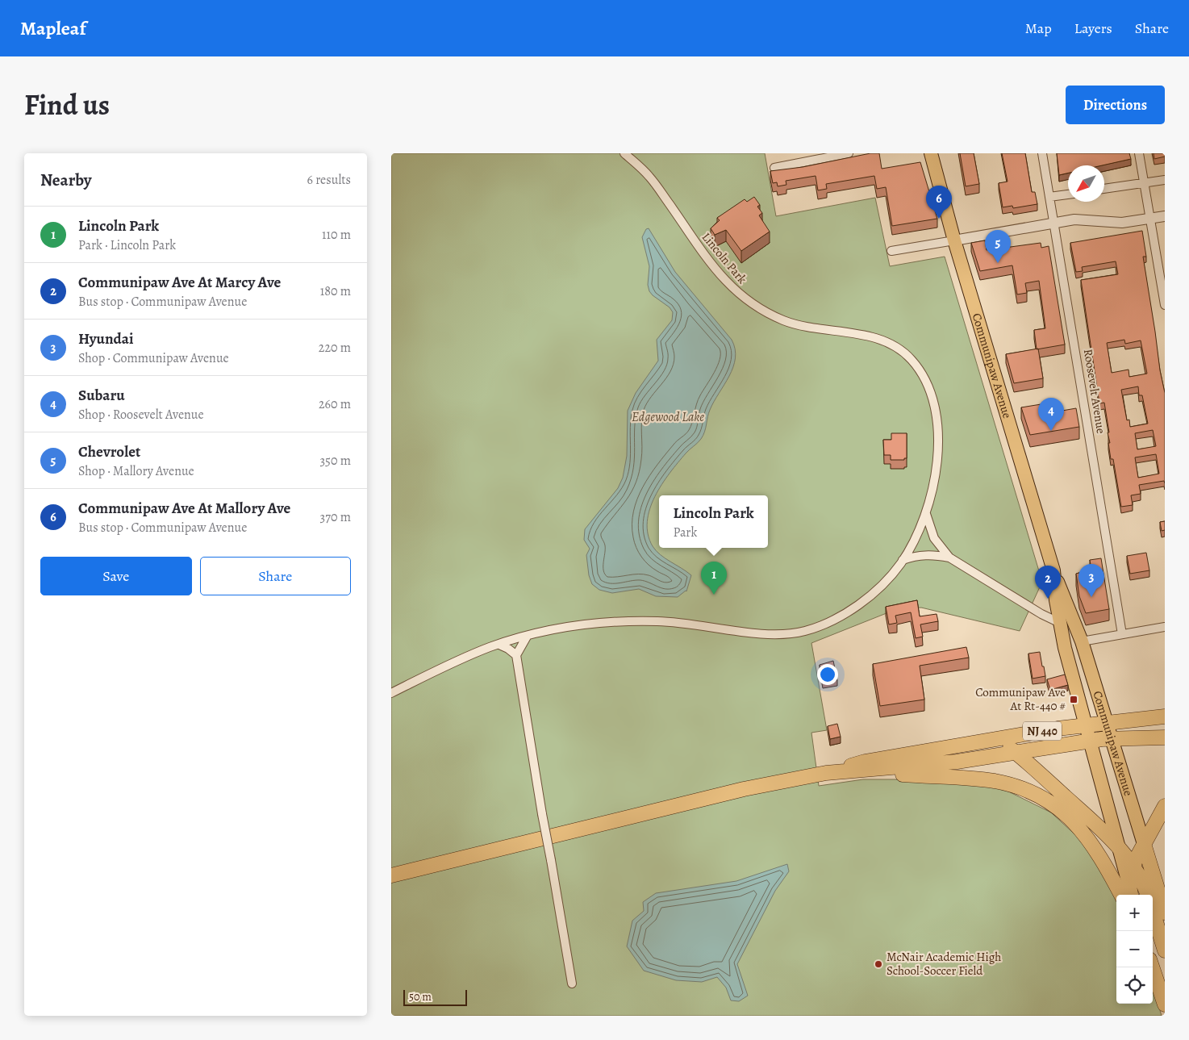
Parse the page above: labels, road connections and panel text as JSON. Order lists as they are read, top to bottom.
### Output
{
  "streets": {
    "highway": ["Communipaw Avenue", "NJ 440"],
    "street": ["Lincoln Park", "Roosevelt Avenue"]
  },
  "crossings": [
    ["Communipaw Avenue", "NJ 440"]
  ],
  "water": ["Edgewood Lake"],
  "places": {
    "transit": ["Communipaw Ave At Rt-440 #"],
    "other": ["McNair Academic High School-Soccer Field"]
  },
  "scale_bar": "50 m",
  "north": "bottom left",
  "page": {
    "header": "Mapleaf",
    "nav": ["Map", "Layers", "Share"],
    "title": "Find us",
    "buttons": [
      "Directions",
      ["Save", "Share"]
    ],
    "heading": ["Nearby", "6 results"],
    "pins": [
      "6",
      "5",
      "4",
      "1",
      "3",
      "2"
    ],
    "list": [
      {
        "mark": "1",
        "name": "Lincoln Park",
        "note": "Park · Lincoln Park",
        "value": "110 m"
      },
      {
        "mark": "2",
        "name": "Communipaw Ave At Marcy Ave",
        "note": "Bus stop · Communipaw Avenue",
        "value": "180 m"
      },
      {
        "mark": "3",
        "name": "Hyundai",
        "note": "Shop · Communipaw Avenue",
        "value": "220 m"
      },
      {
        "mark": "4",
        "name": "Subaru",
        "note": "Shop · Roosevelt Avenue",
        "value": "260 m"
      },
      {
        "mark": "5",
        "name": "Chevrolet",
        "note": "Shop · Mallory Avenue",
        "value": "350 m"
      },
      {
        "mark": "6",
        "name": "Communipaw Ave At Mallory Ave",
        "note": "Bus stop · Communipaw Avenue",
        "value": "370 m"
      }
    ],
    "popup": ["Lincoln Park", "Park"],
    "map_buttons": ["+", "−"],
    "scale": "50 m"
  }
}
